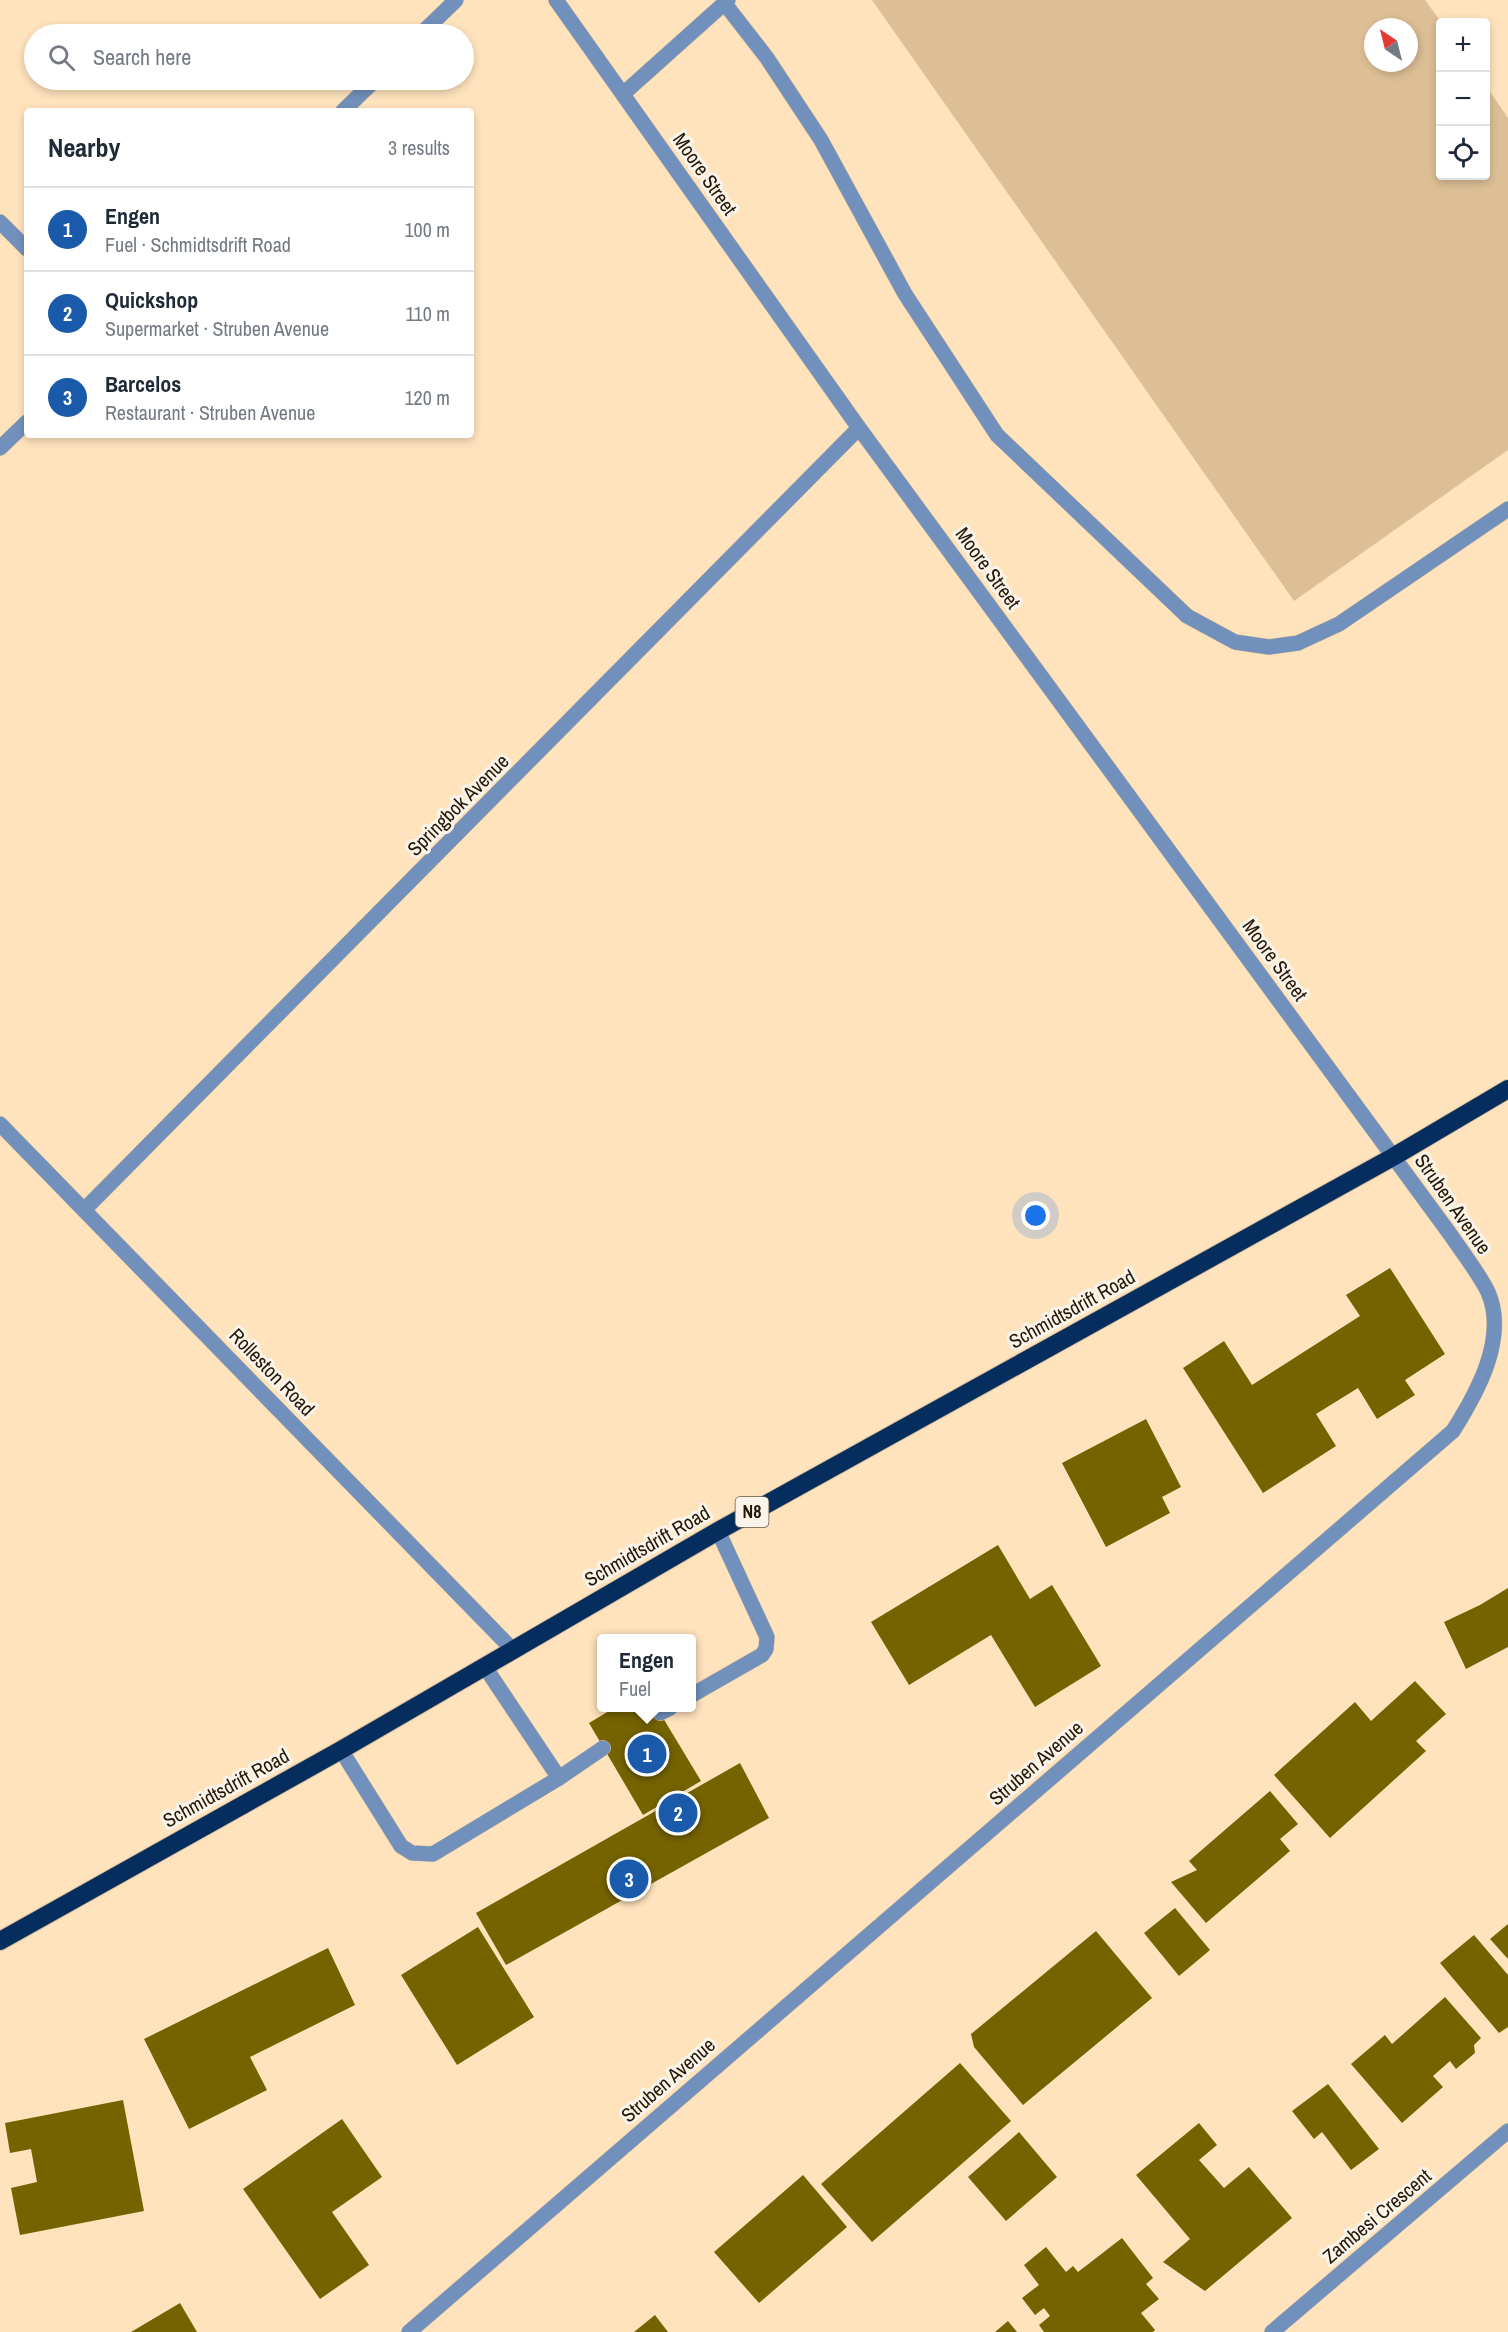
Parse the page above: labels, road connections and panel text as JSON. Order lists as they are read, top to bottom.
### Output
{
  "streets": {
    "highway": ["Schmidtsdrift Road", "N8"],
    "street": [
      "Moore Street",
      "Springbok Avenue",
      "Struben Avenue",
      "Rolleston Road",
      "Zambesi Crescent"
    ]
  },
  "crossings": [
    ["Moore Street", "Springbok Avenue"],
    ["Moore Street", "Struben Avenue"],
    ["Moore Street", "Schmidtsdrift Road"],
    ["Springbok Avenue", "Rolleston Road"],
    ["Struben Avenue", "Schmidtsdrift Road"],
    ["Schmidtsdrift Road", "Rolleston Road"]
  ],
  "north": "top left",
  "page": {
    "map_buttons": ["+", "−"],
    "search": "Search here",
    "heading": ["Nearby", "3 results"],
    "list": [
      {
        "mark": "1",
        "name": "Engen",
        "note": "Fuel · Schmidtsdrift Road",
        "value": "100 m"
      },
      {
        "mark": "2",
        "name": "Quickshop",
        "note": "Supermarket · Struben Avenue",
        "value": "110 m"
      },
      {
        "mark": "3",
        "name": "Barcelos",
        "note": "Restaurant · Struben Avenue",
        "value": "120 m"
      }
    ],
    "popup": ["Engen", "Fuel"],
    "pins": ["1", "2", "3"]
  }
}
